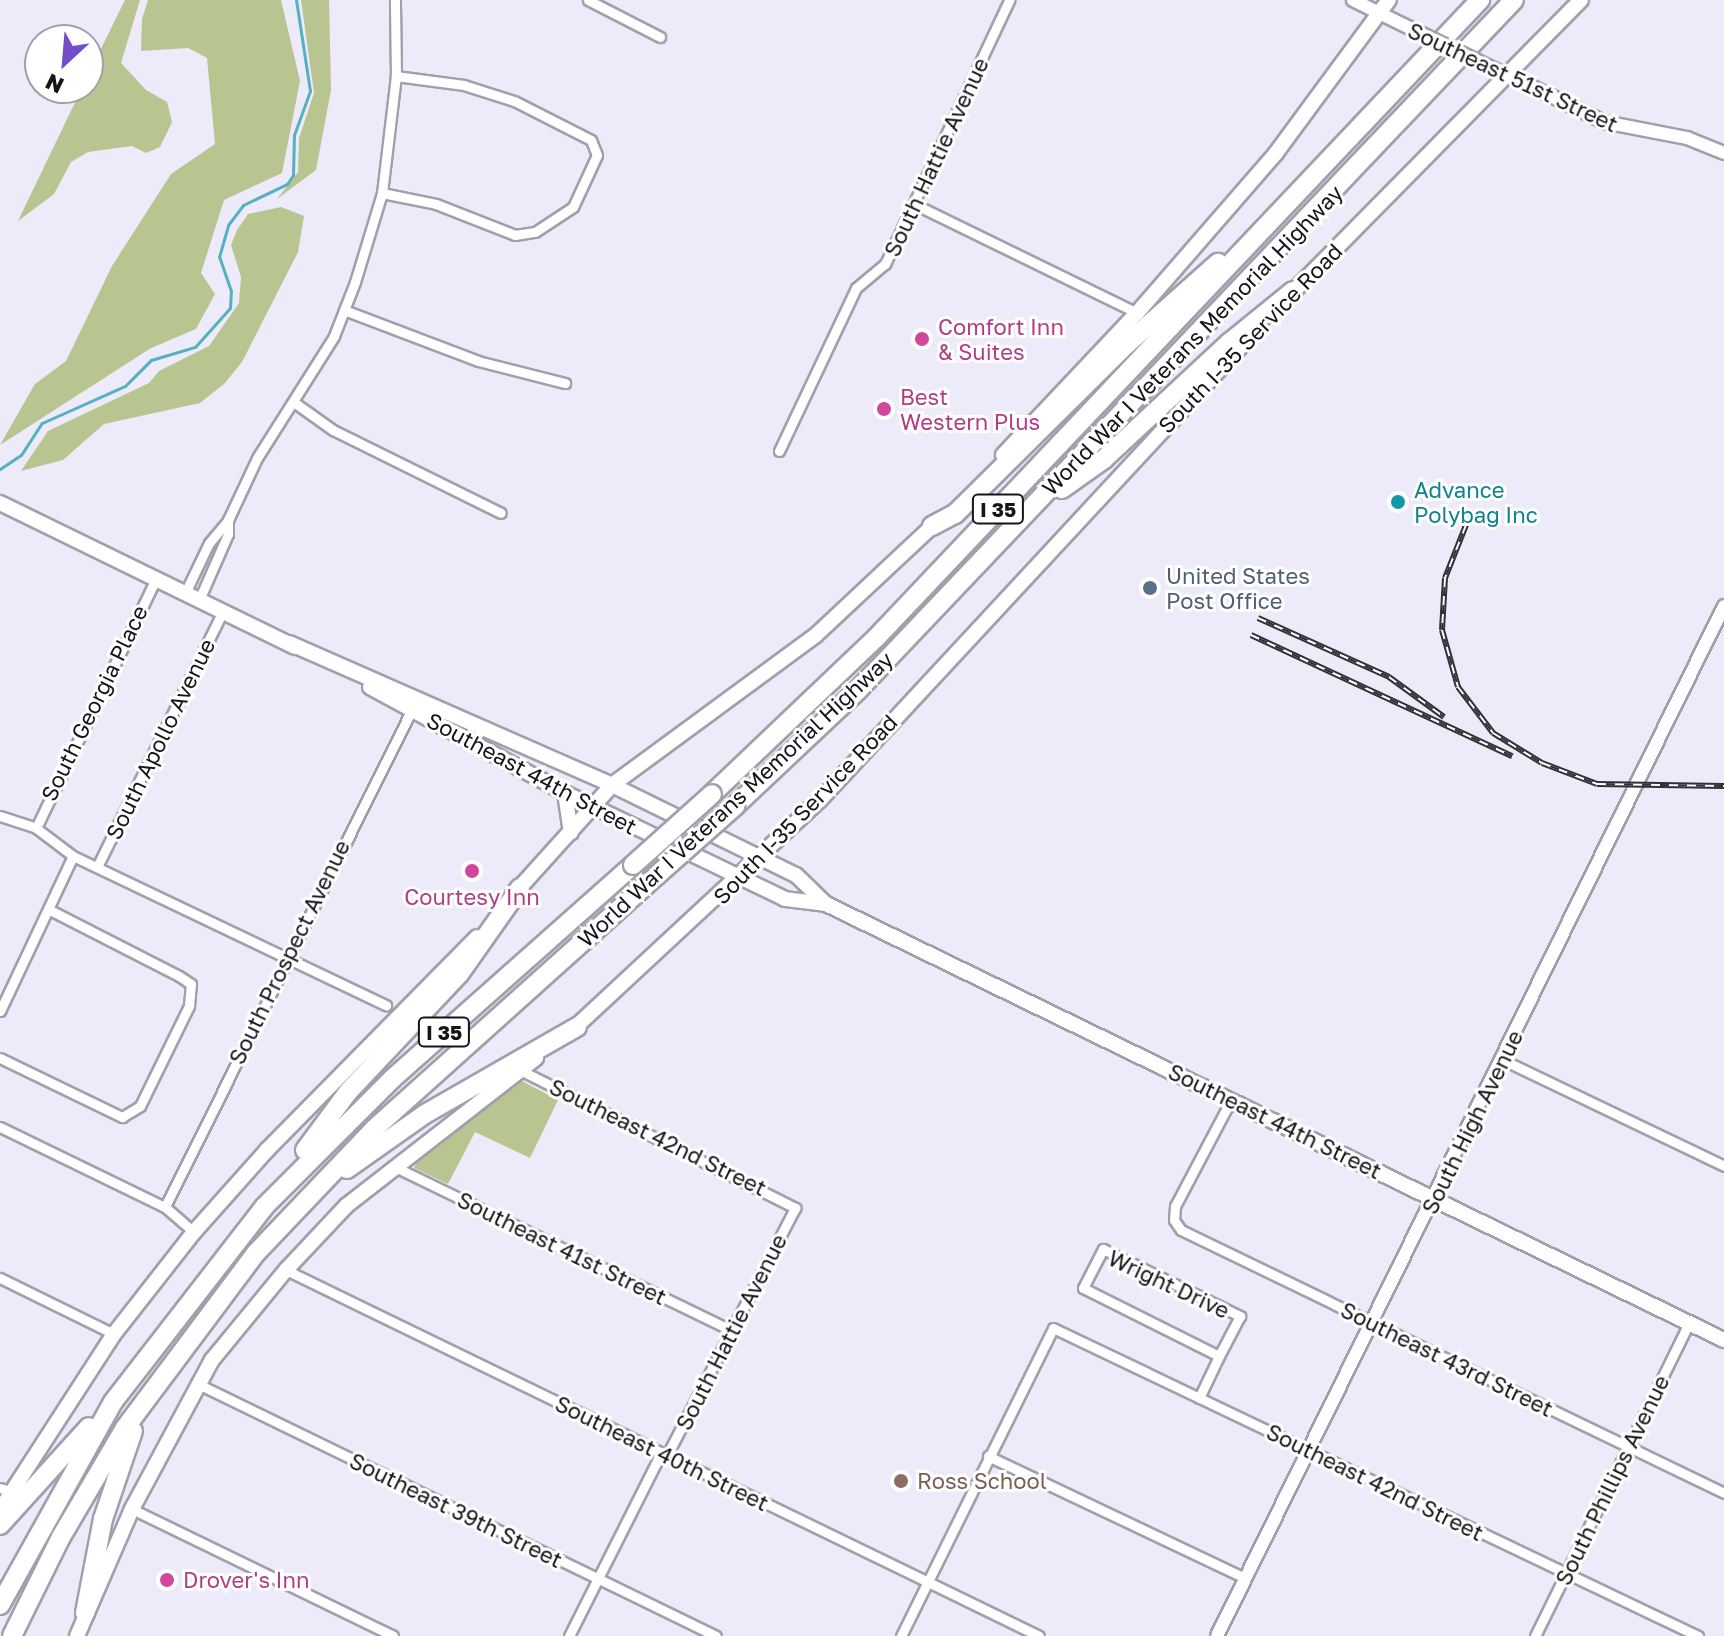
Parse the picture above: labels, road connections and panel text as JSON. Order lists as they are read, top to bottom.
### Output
{
  "streets": {
    "highway": ["World War I Veterans Memorial Highway", "I 35"],
    "main road": ["South I-35 Service Road", "Southeast 44th Street"],
    "street": [
      "Southeast 51st Street",
      "South Hattie Avenue",
      "South Georgia Place",
      "South Apollo Avenue",
      "South Prospect Avenue",
      "South High Avenue",
      "Southeast 42nd Street",
      "Southeast 41st Street",
      "Wright Drive",
      "Southeast 43rd Street",
      "Southeast 40th Street",
      "South Phillips Avenue",
      "Southeast 39th Street"
    ]
  },
  "crossings": [
    ["Southeast 51st Street", "South I-35 Service Road"],
    ["South Hattie Avenue", "Southeast 42nd Street"],
    ["South Hattie Avenue", "Southeast 41st Street"],
    ["South Hattie Avenue", "Southeast 40th Street"],
    ["South Hattie Avenue", "Southeast 39th Street"],
    ["South I-35 Service Road", "Southeast 44th Street"],
    ["South I-35 Service Road", "Southeast 42nd Street"],
    ["South I-35 Service Road", "Southeast 41st Street"],
    ["South I-35 Service Road", "Southeast 40th Street"],
    ["South I-35 Service Road", "Southeast 39th Street"],
    ["South Georgia Place", "Southeast 44th Street"],
    ["South Apollo Avenue", "Southeast 44th Street"],
    ["Southeast 44th Street", "South Prospect Avenue"],
    ["Southeast 44th Street", "South High Avenue"],
    ["Southeast 44th Street", "Southeast 43rd Street"],
    ["Southeast 44th Street", "South Phillips Avenue"],
    ["South High Avenue", "Southeast 42nd Street"],
    ["South High Avenue", "Southeast 43rd Street"],
    ["Southeast 42nd Street", "Wright Drive"],
    ["Southeast 42nd Street", "South Phillips Avenue"],
    ["Southeast 43rd Street", "South Phillips Avenue"]
  ],
  "places": [
    "Comfort Inn & Suites",
    "Best Western Plus",
    "Advance Polybag Inc",
    "United States Post Office",
    "Courtesy Inn",
    "Ross School",
    "Drover's Inn"
  ],
  "north": "bottom left"
}
